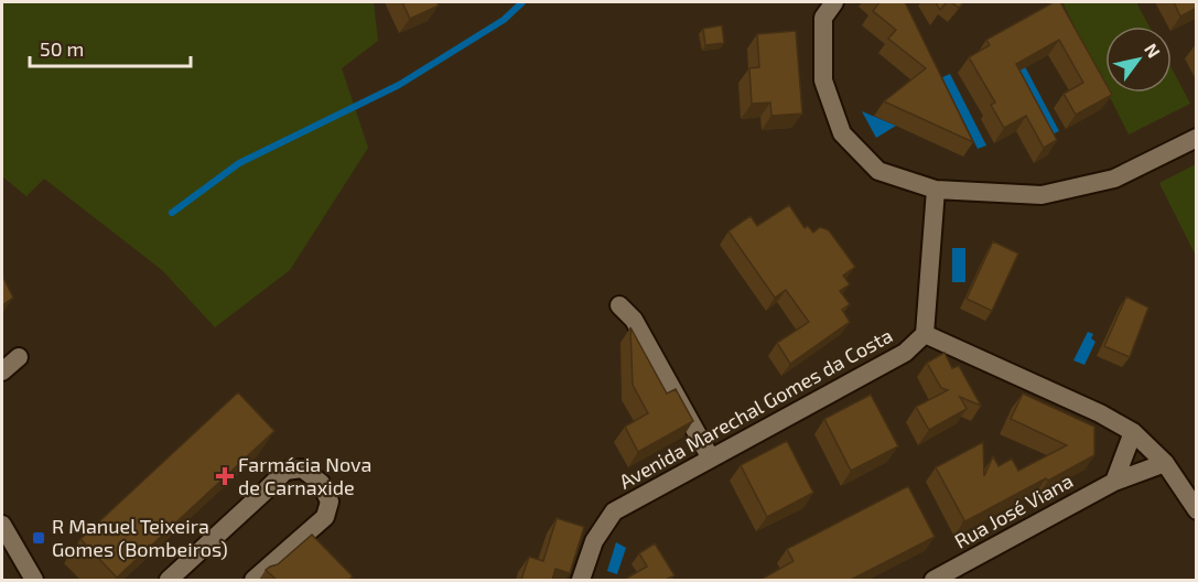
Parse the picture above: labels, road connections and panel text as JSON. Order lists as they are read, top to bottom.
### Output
{
  "streets": {
    "street": ["Avenida Marechal Gomes da Costa", "Rua José Viana"]
  },
  "places": {
    "health": ["Farmácia Nova de Carnaxide"],
    "transit": ["R Manuel Teixeira Gomes (Bombeiros)"]
  },
  "scale_bar": "50 m",
  "north": "top right"
}
